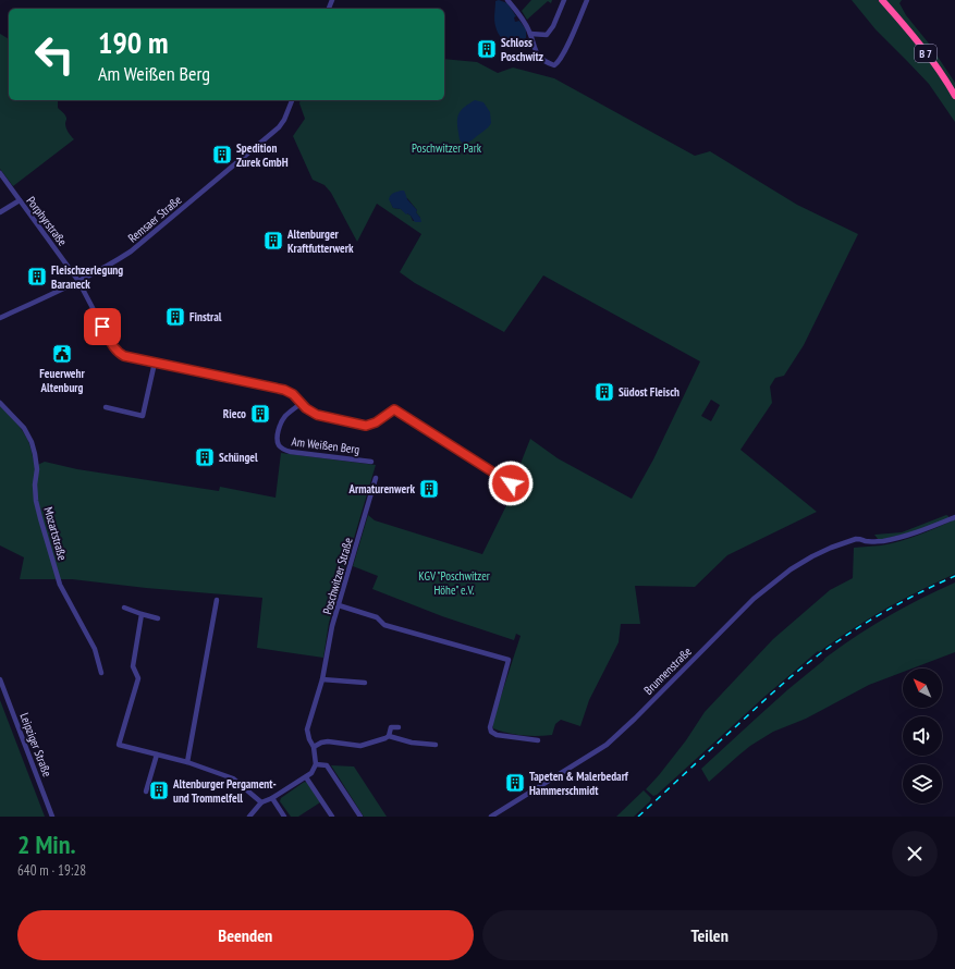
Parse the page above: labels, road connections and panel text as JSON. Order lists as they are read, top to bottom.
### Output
{
  "streets": {
    "highway": ["B 7"],
    "street": [
      "Remsaer Straße",
      "Porphyrstraße",
      "Am Weißen Berg",
      "Mozartstraße",
      "Poschwitzer Straße",
      "Brunnenstraße",
      "Leipziger Straße"
    ]
  },
  "crossings": [
    ["Remsaer Straße", "Porphyrstraße"],
    ["Remsaer Straße", "Am Weißen Berg"],
    ["Porphyrstraße", "Am Weißen Berg"]
  ],
  "parks": ["Poschwitzer Park", "KGV \"Poschwitzer Höhe\" e.V."],
  "places": {
    "building": [
      "Schloss Poschwitz",
      "Spedition Zurek GmbH",
      "Altenburger Kraftfutterwerk",
      "Fleischzerlegung Baraneck",
      "Finstral",
      "Südost Fleisch",
      "Rieco",
      "Schüngel",
      "Armaturenwerk",
      "Tapeten & Malerbedarf Hammerschmidt",
      "Altenburger Pergament- und Trommelfell"
    ],
    "public building": ["Feuerwehr Altenburg"]
  },
  "north": "top left",
  "page": {
    "turn": ["190 m", "Am Weißen Berg"],
    "heading": ["2 Min.", "640 m · 19:28"],
    "buttons": ["Beenden", "Teilen"]
  }
}
